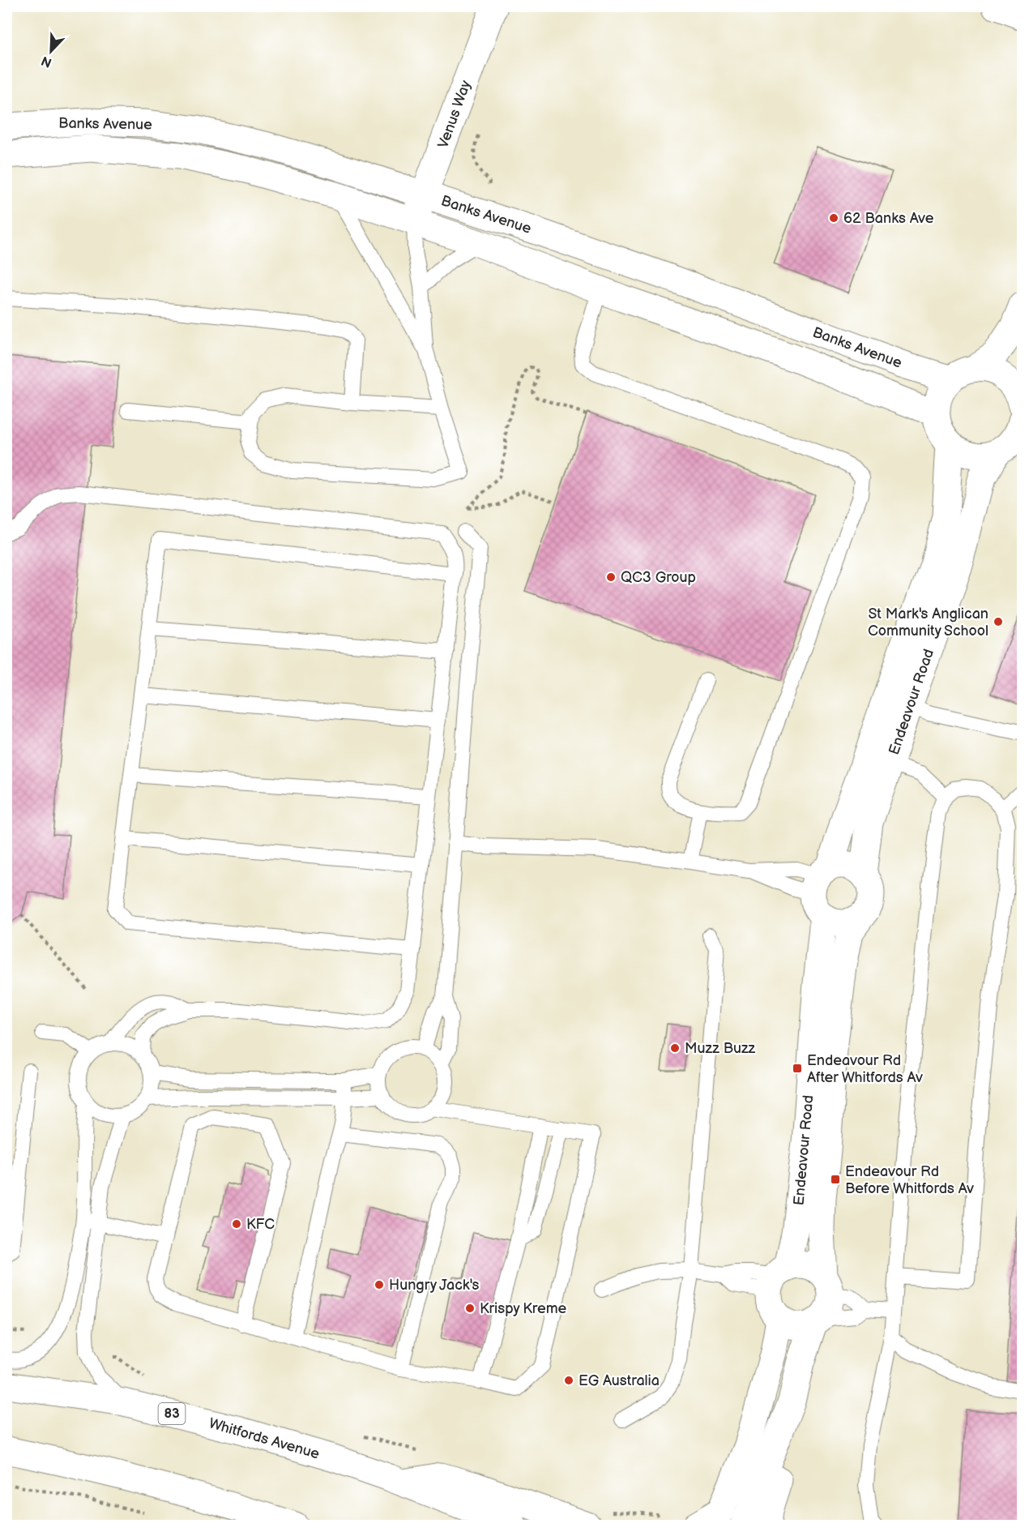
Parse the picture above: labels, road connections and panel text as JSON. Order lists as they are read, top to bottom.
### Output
{
  "streets": {
    "street": [
      "Venus Way",
      "Banks Avenue",
      "Endeavour Road",
      "83",
      "Whitfords Avenue"
    ]
  },
  "crossings": [
    ["Venus Way", "Banks Avenue"]
  ],
  "places": {
    "other": [
      "62 Banks Ave",
      "QC3 Group",
      "St Mark's Anglican Community School",
      "Muzz Buzz",
      "KFC",
      "Hungry Jack's",
      "Krispy Kreme",
      "EG Australia"
    ],
    "transit": ["Endeavour Rd After Whitfords Av", "Endeavour Rd Before Whitfords Av"]
  },
  "north": "bottom left"
}
